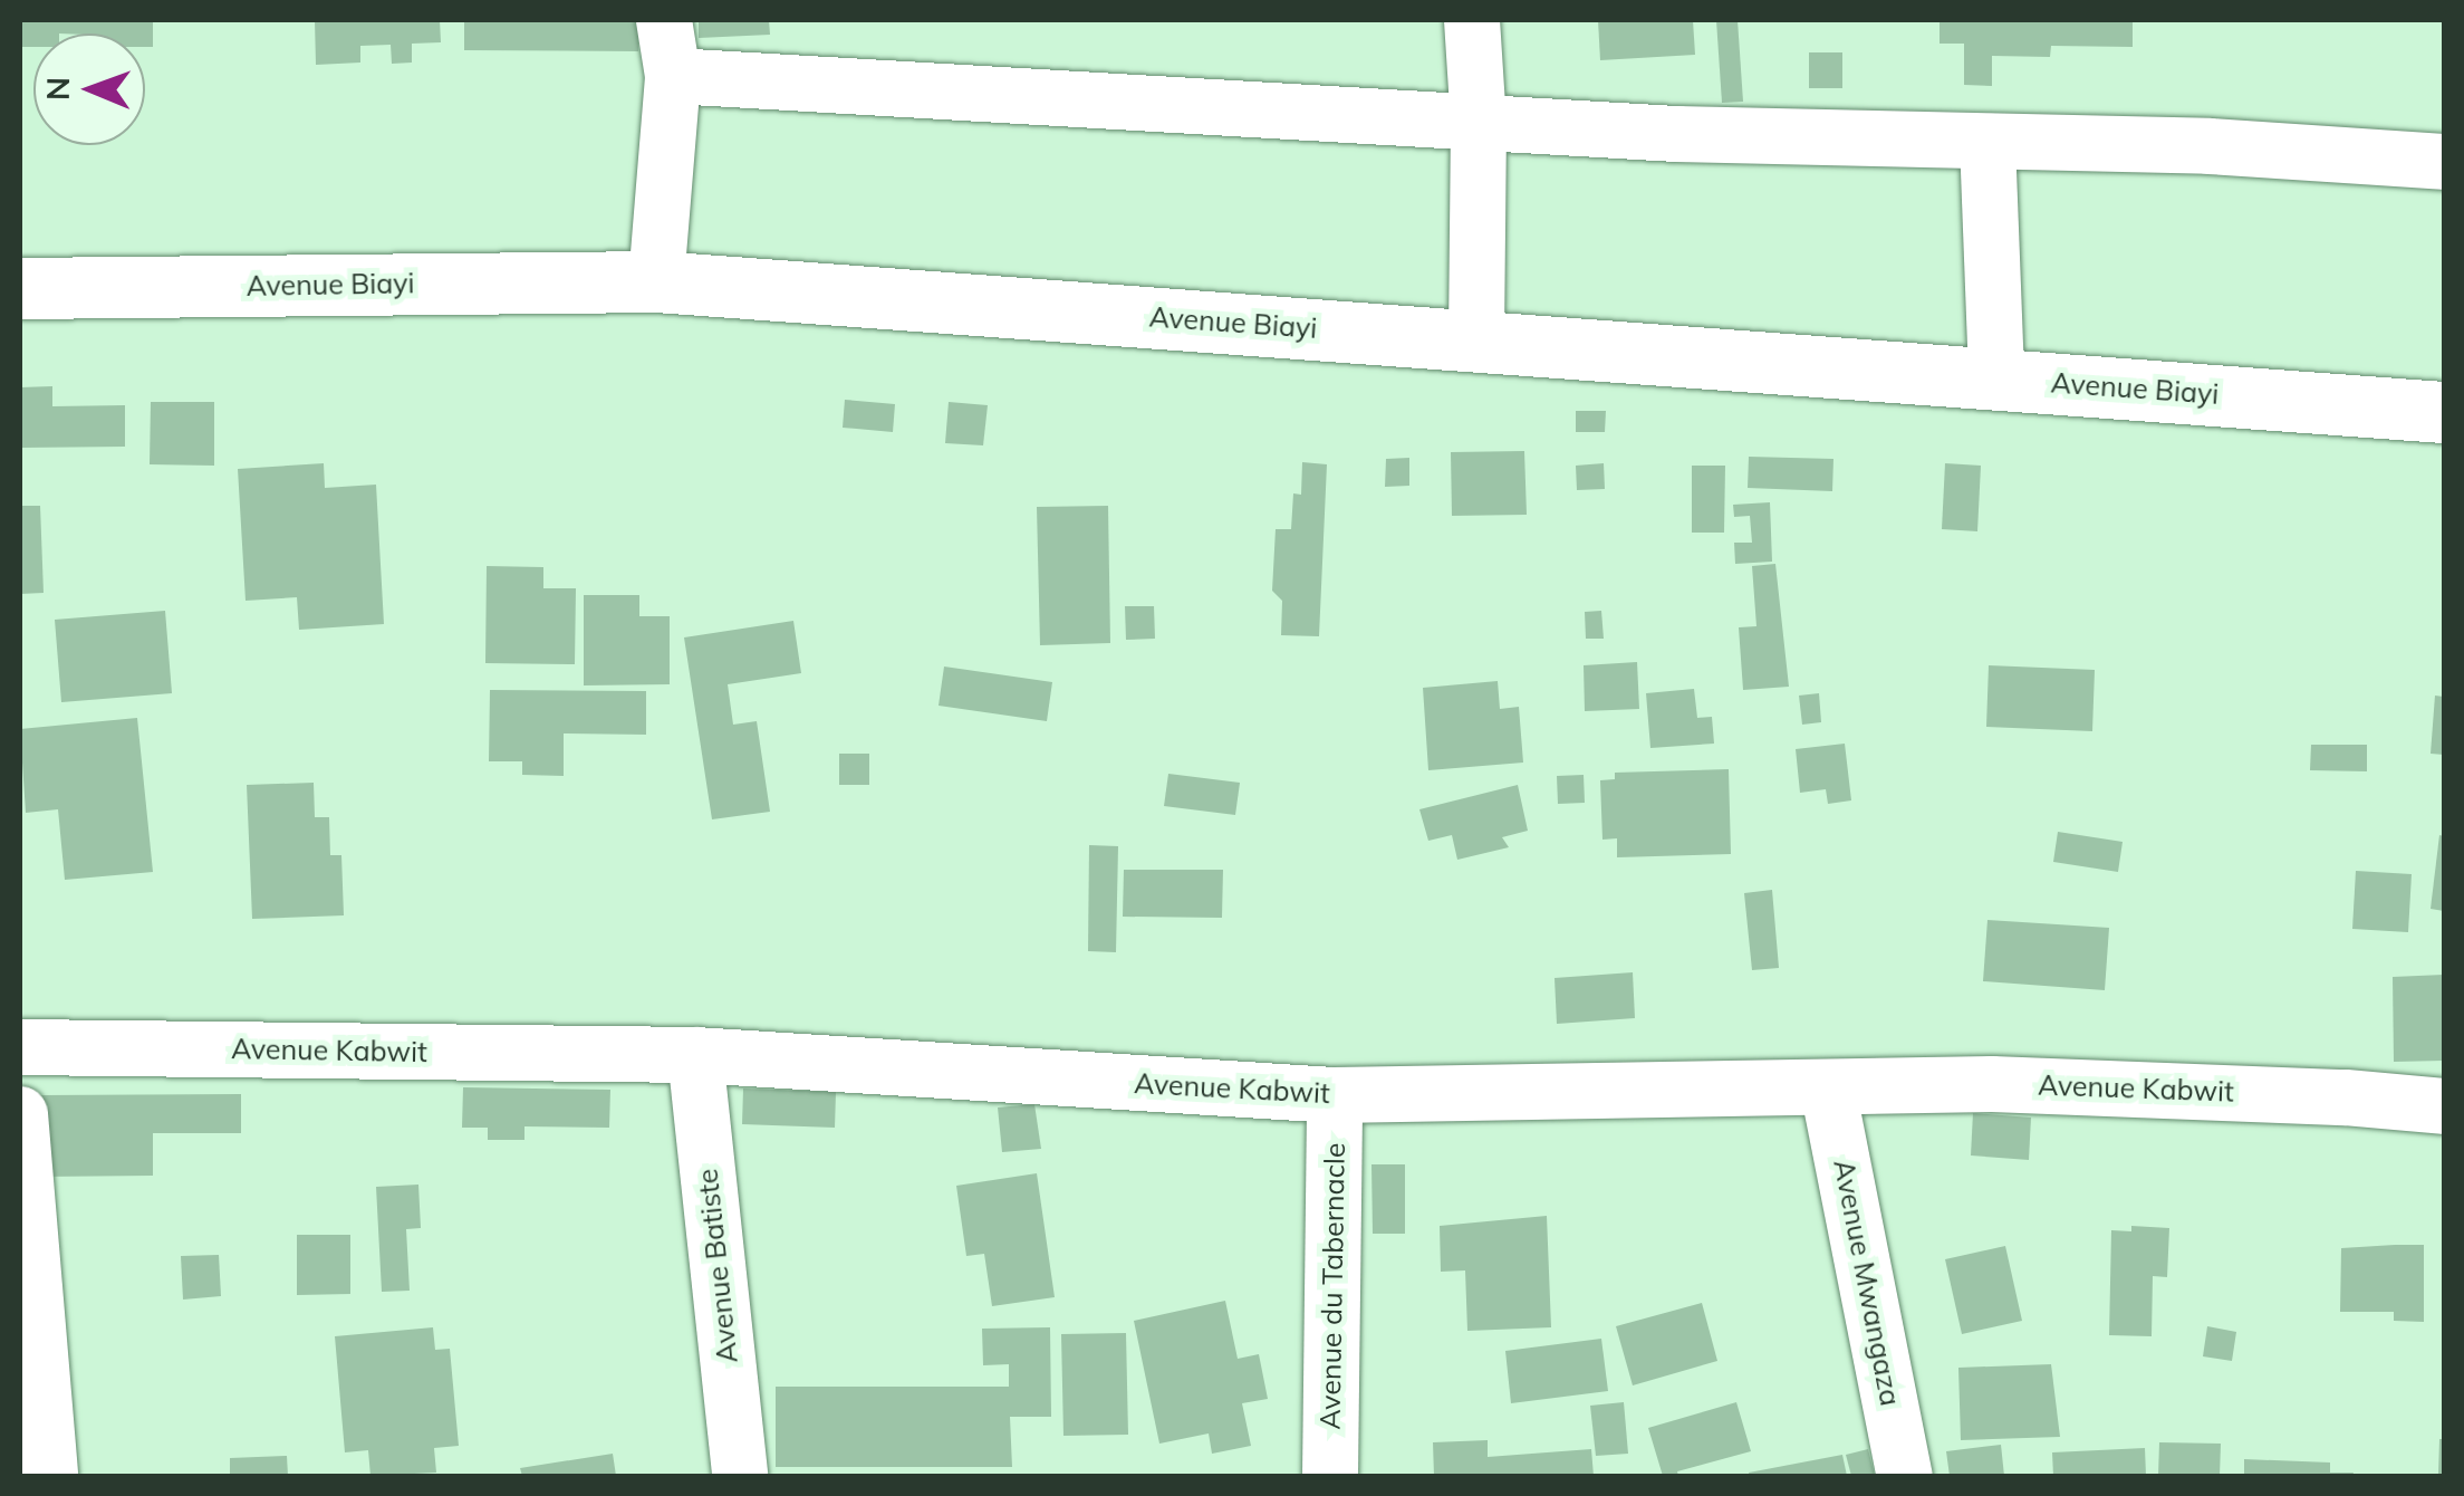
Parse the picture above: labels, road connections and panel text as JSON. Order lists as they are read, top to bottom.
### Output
{
  "streets": {
    "street": [
      "Avenue Biayi",
      "Avenue Kabwit",
      "Avenue Batiste",
      "Avenue Mwangaza",
      "Avenue du Tabernacle"
    ]
  },
  "crossings": [
    ["Avenue Kabwit", "Avenue Batiste"],
    ["Avenue Kabwit", "Avenue Mwangaza"],
    ["Avenue Kabwit", "Avenue du Tabernacle"]
  ],
  "north": "left"
}
